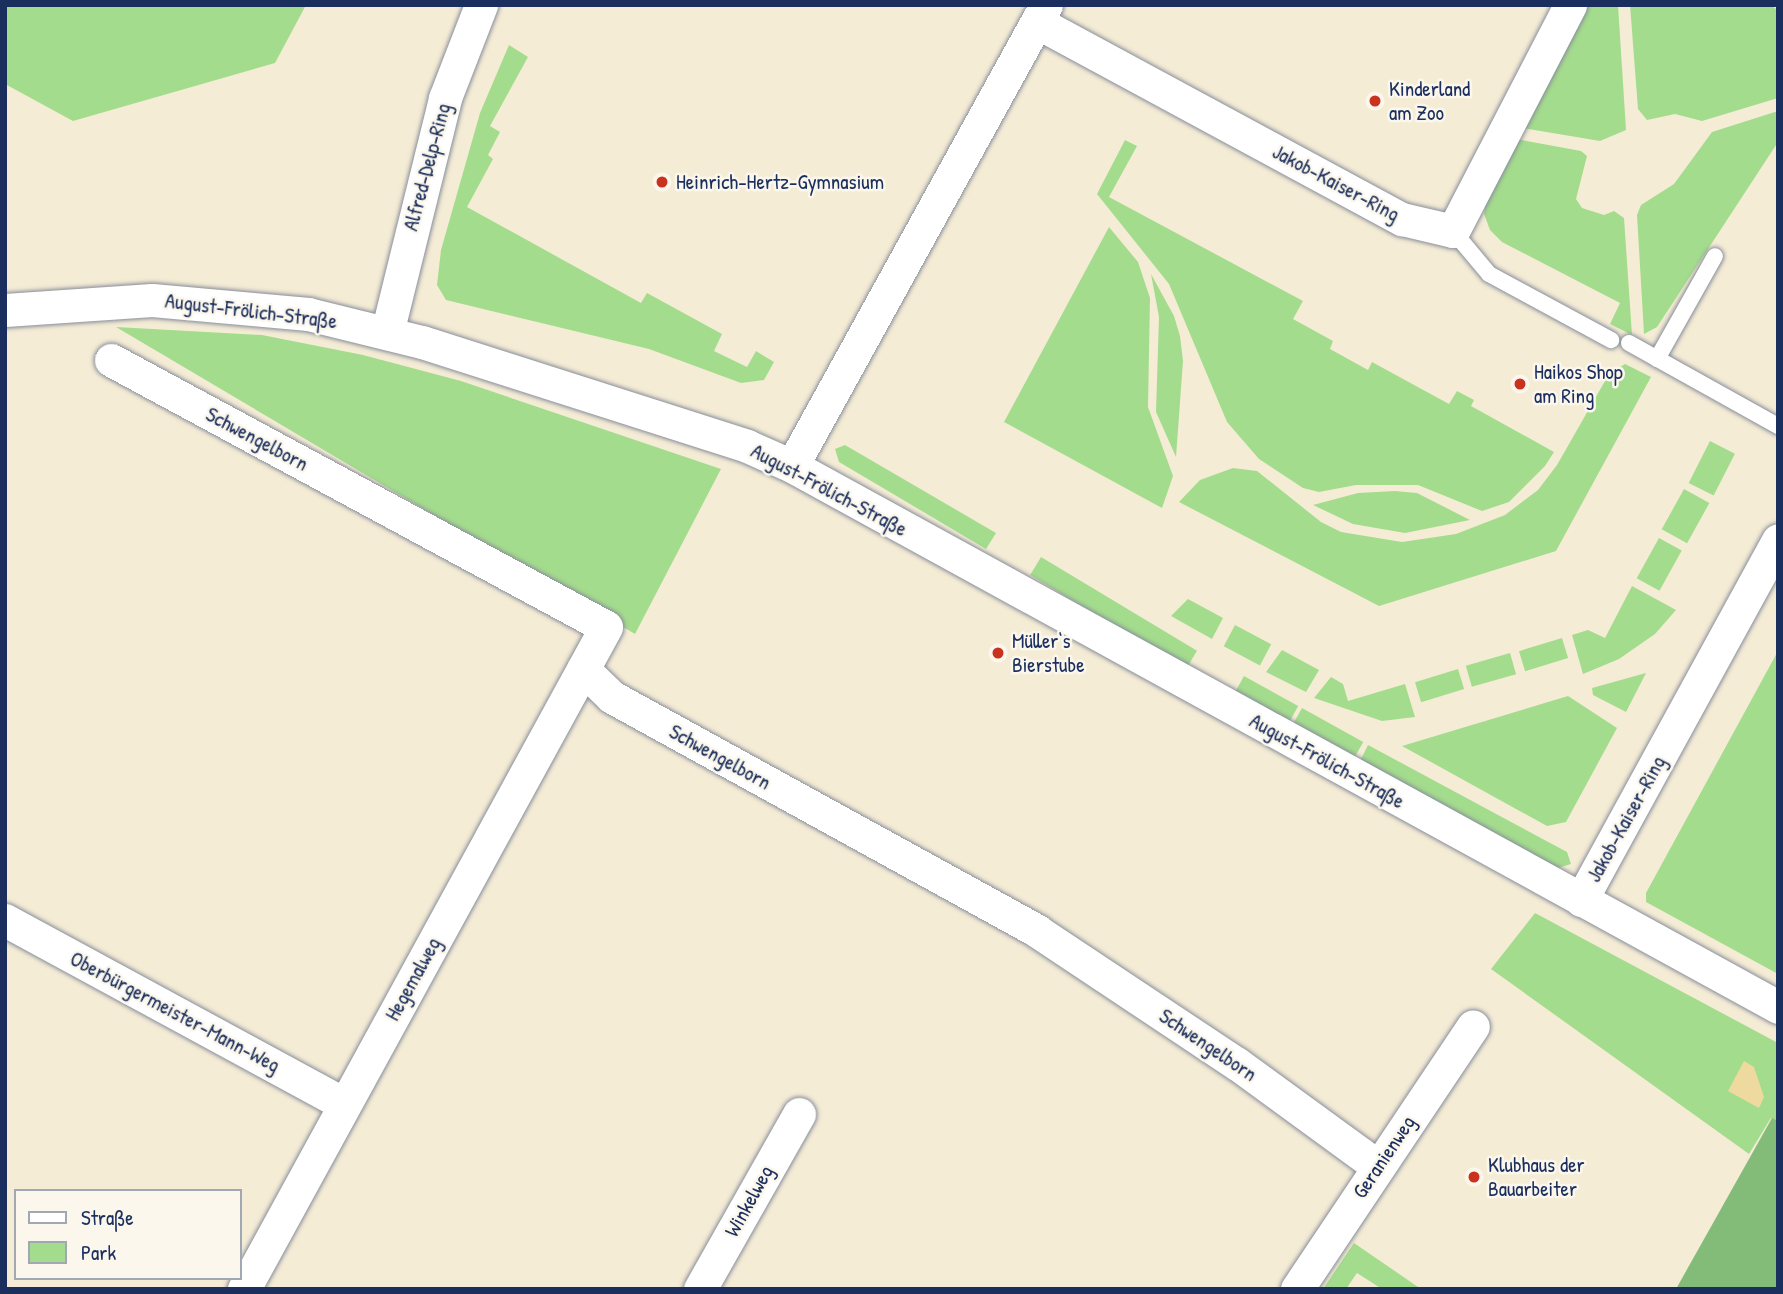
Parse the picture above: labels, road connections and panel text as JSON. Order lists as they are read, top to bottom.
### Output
{
  "streets": {
    "street": [
      "Alfred-Delp-Ring",
      "Jakob-Kaiser-Ring",
      "August-Frölich-Straße",
      "Schwengelborn",
      "Hegemalweg",
      "Oberbürgermeister-Mann-Weg",
      "Geranienweg",
      "Winkelweg"
    ]
  },
  "crossings": [
    ["Alfred-Delp-Ring", "August-Frölich-Straße"],
    ["Jakob-Kaiser-Ring", "August-Frölich-Straße"],
    ["Schwengelborn", "Hegemalweg"],
    ["Schwengelborn", "Geranienweg"],
    ["Hegemalweg", "Oberbürgermeister-Mann-Weg"]
  ],
  "places": [
    "Kinderland am Zoo",
    "Heinrich-Hertz-Gymnasium",
    "Haikos Shop am Ring",
    "Müller‘s Bierstube",
    "Klubhaus der Bauarbeiter"
  ],
  "legend": ["Straße", "Park"]
}
